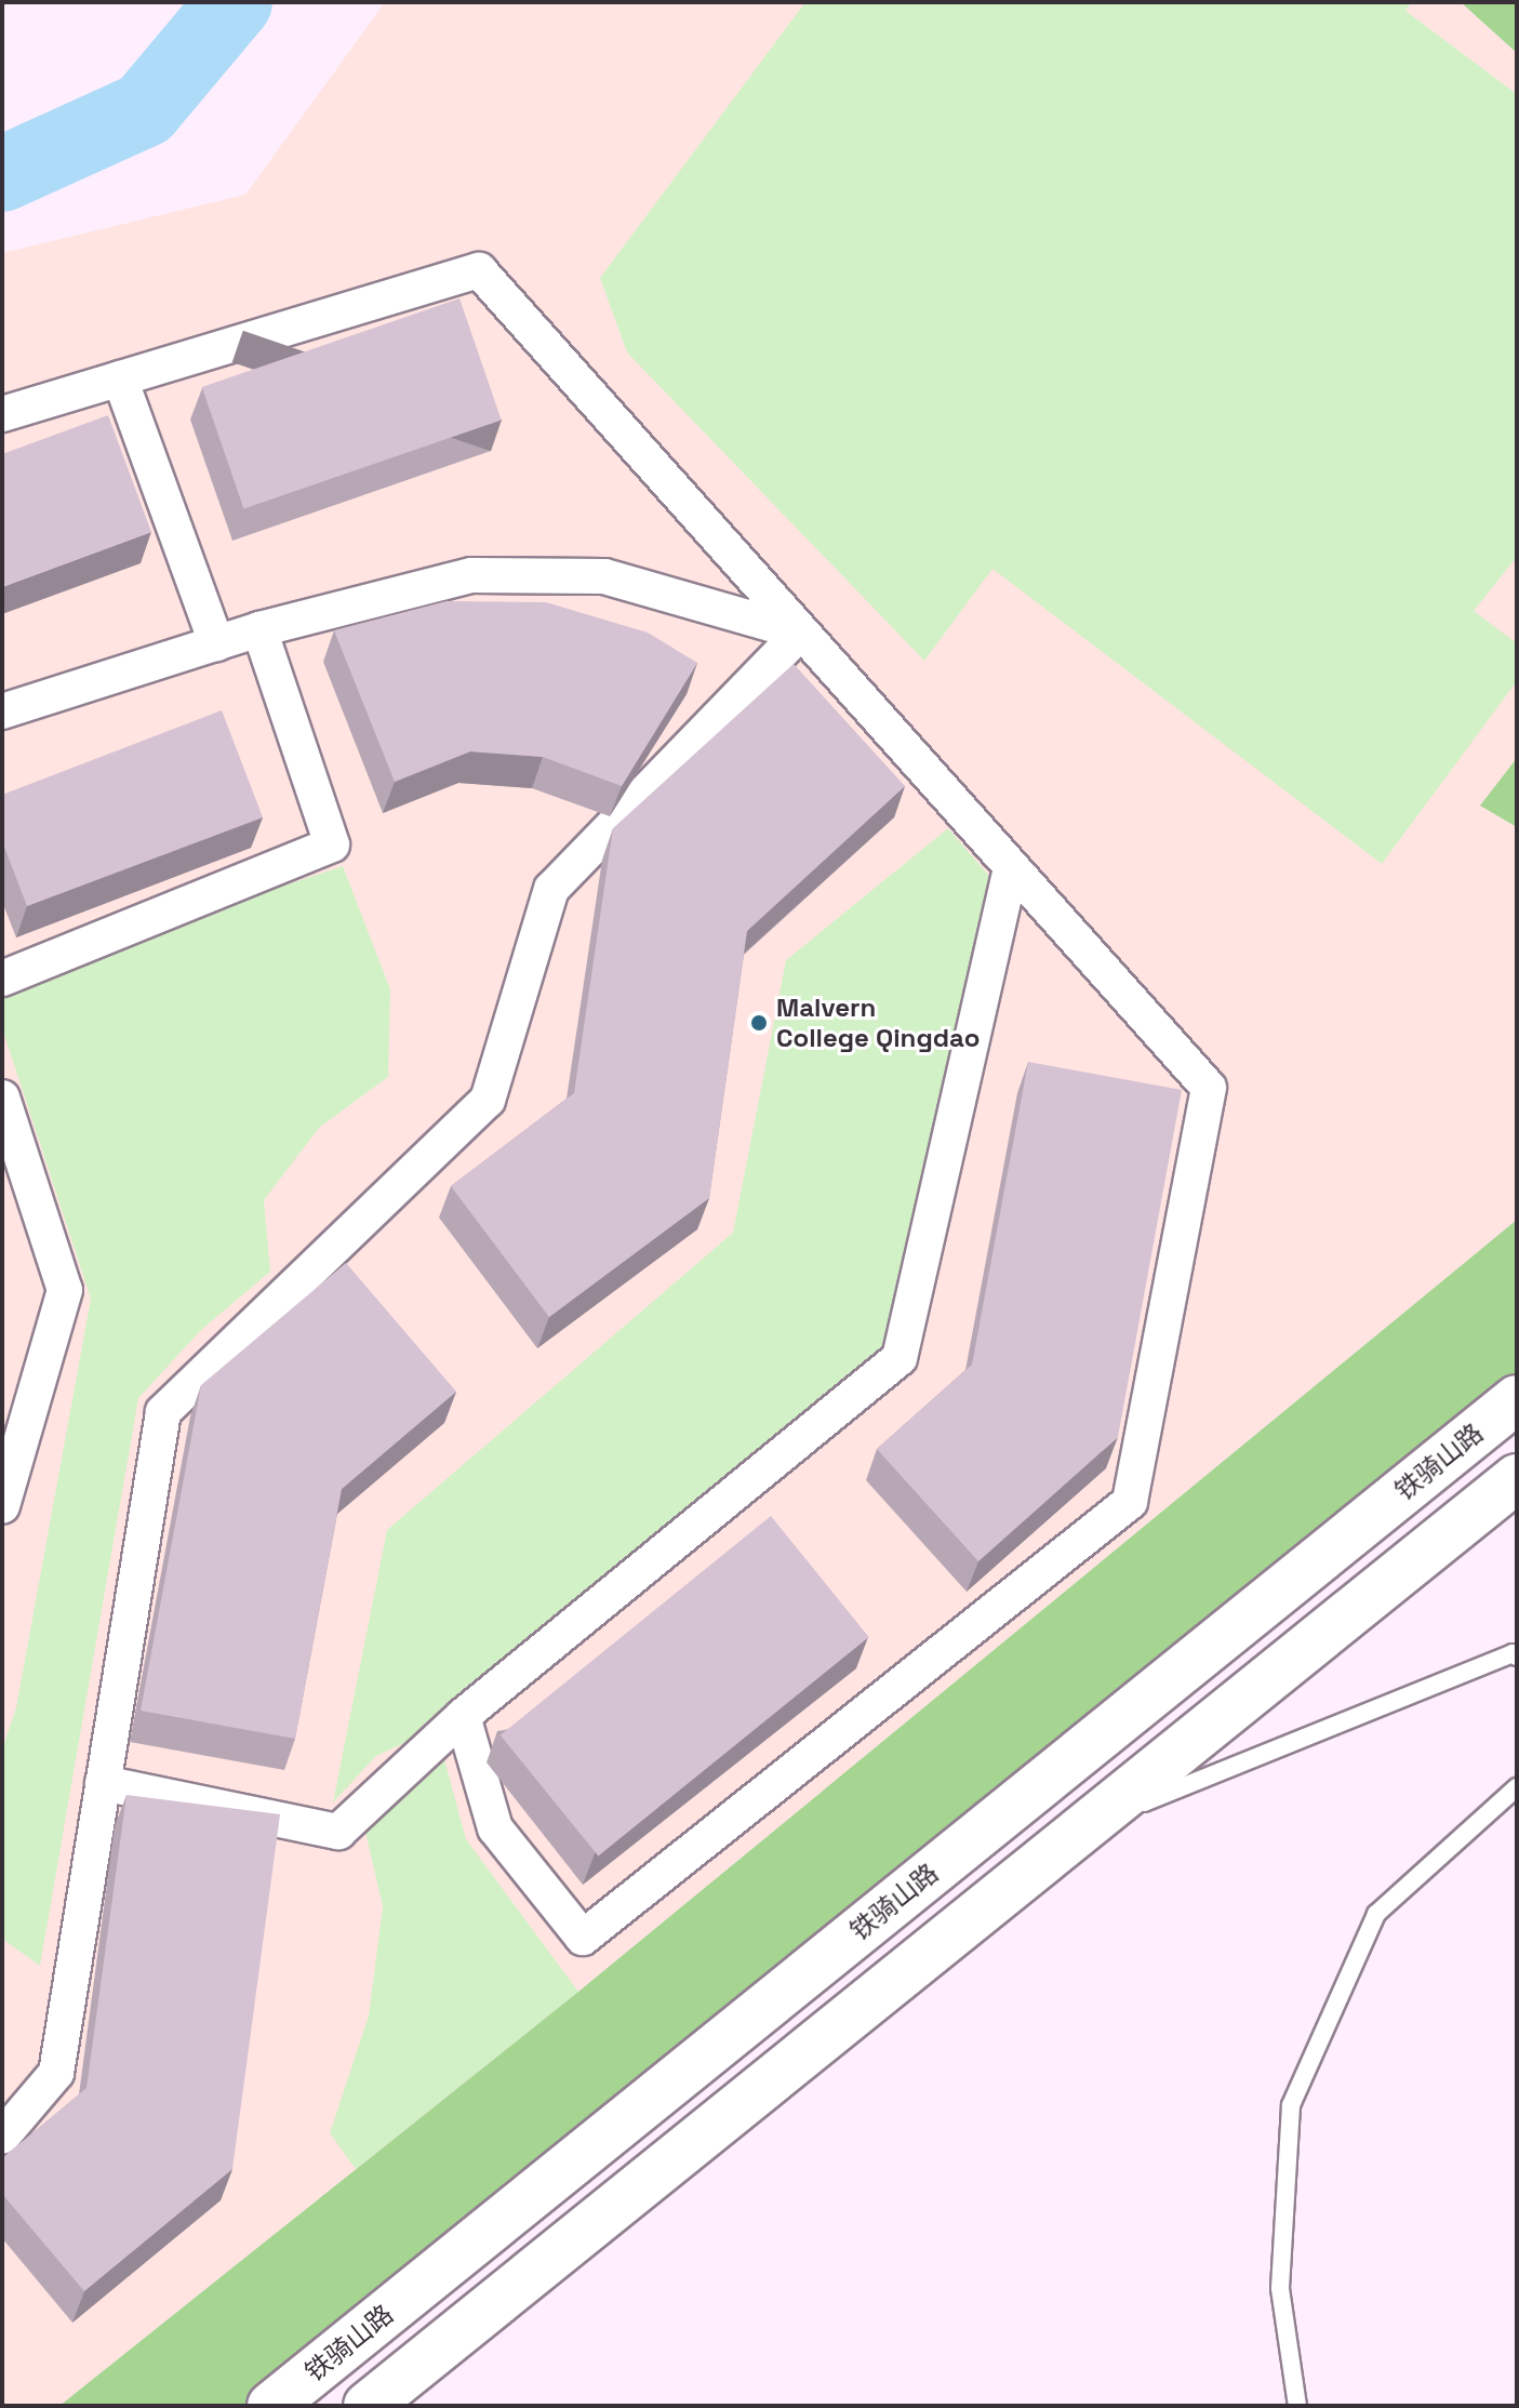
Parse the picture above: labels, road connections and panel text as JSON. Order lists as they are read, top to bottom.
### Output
{
  "streets": {
    "main road": ["铁骑山路"]
  },
  "places": ["Malvern College Qingdao"]
}
